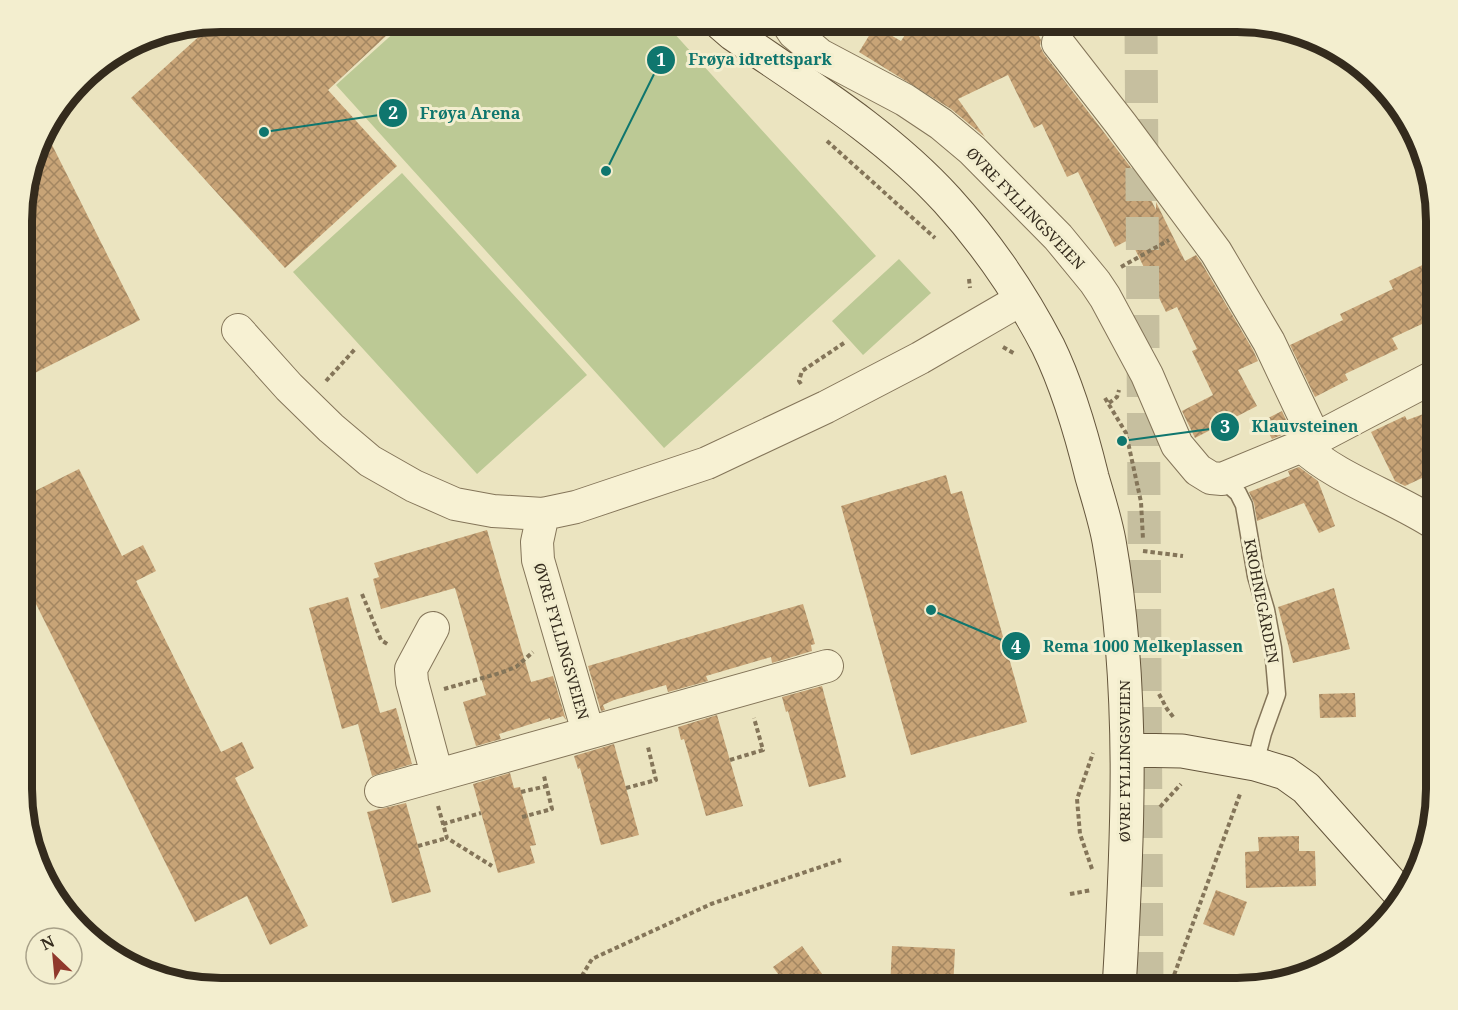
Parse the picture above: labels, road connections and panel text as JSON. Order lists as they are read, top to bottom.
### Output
{
  "streets": {
    "main road": ["ØVRE FYLLINGSVEIEN"],
    "lane": ["KROHNEGÅRDEN"]
  },
  "crossings": [
    ["ØVRE FYLLINGSVEIEN", "KROHNEGÅRDEN"]
  ],
  "places": [
    "Frøya Arena",
    "Frøya idrettspark",
    "Klauvsteinen",
    "Rema 1000 Melkeplassen"
  ],
  "north": "top left"
}
